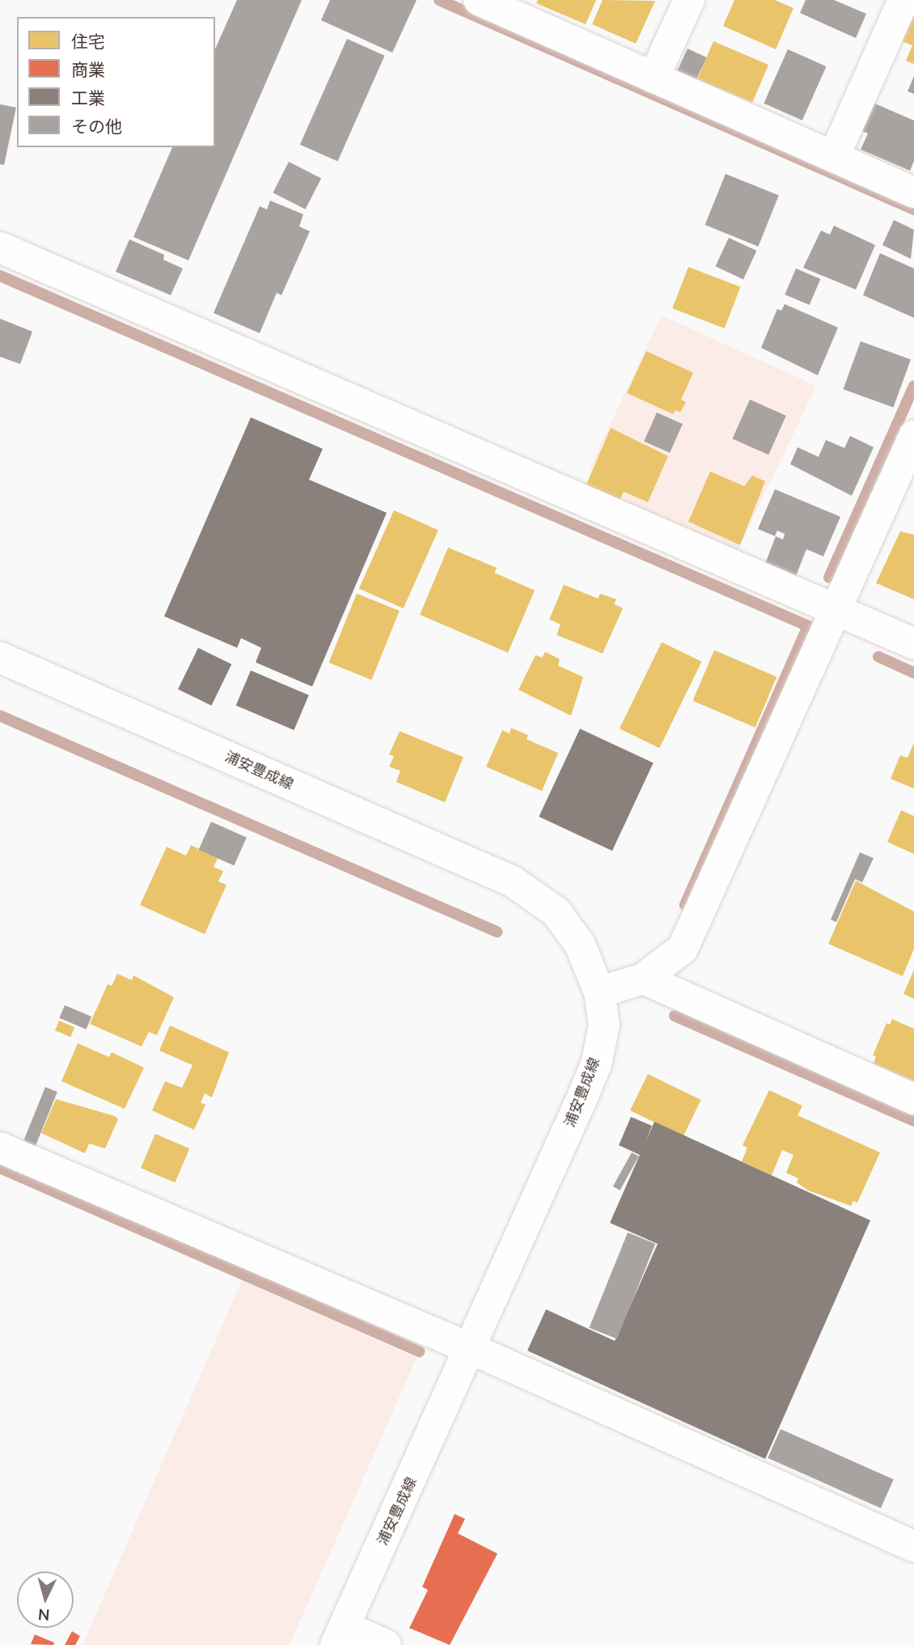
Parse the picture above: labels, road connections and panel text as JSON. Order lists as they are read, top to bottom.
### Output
{
  "streets": {
    "street": ["浦安豊成線"]
  },
  "legend": [
    "住宅",
    "商業",
    "工業",
    "その他"
  ],
  "north": "bottom"
}
